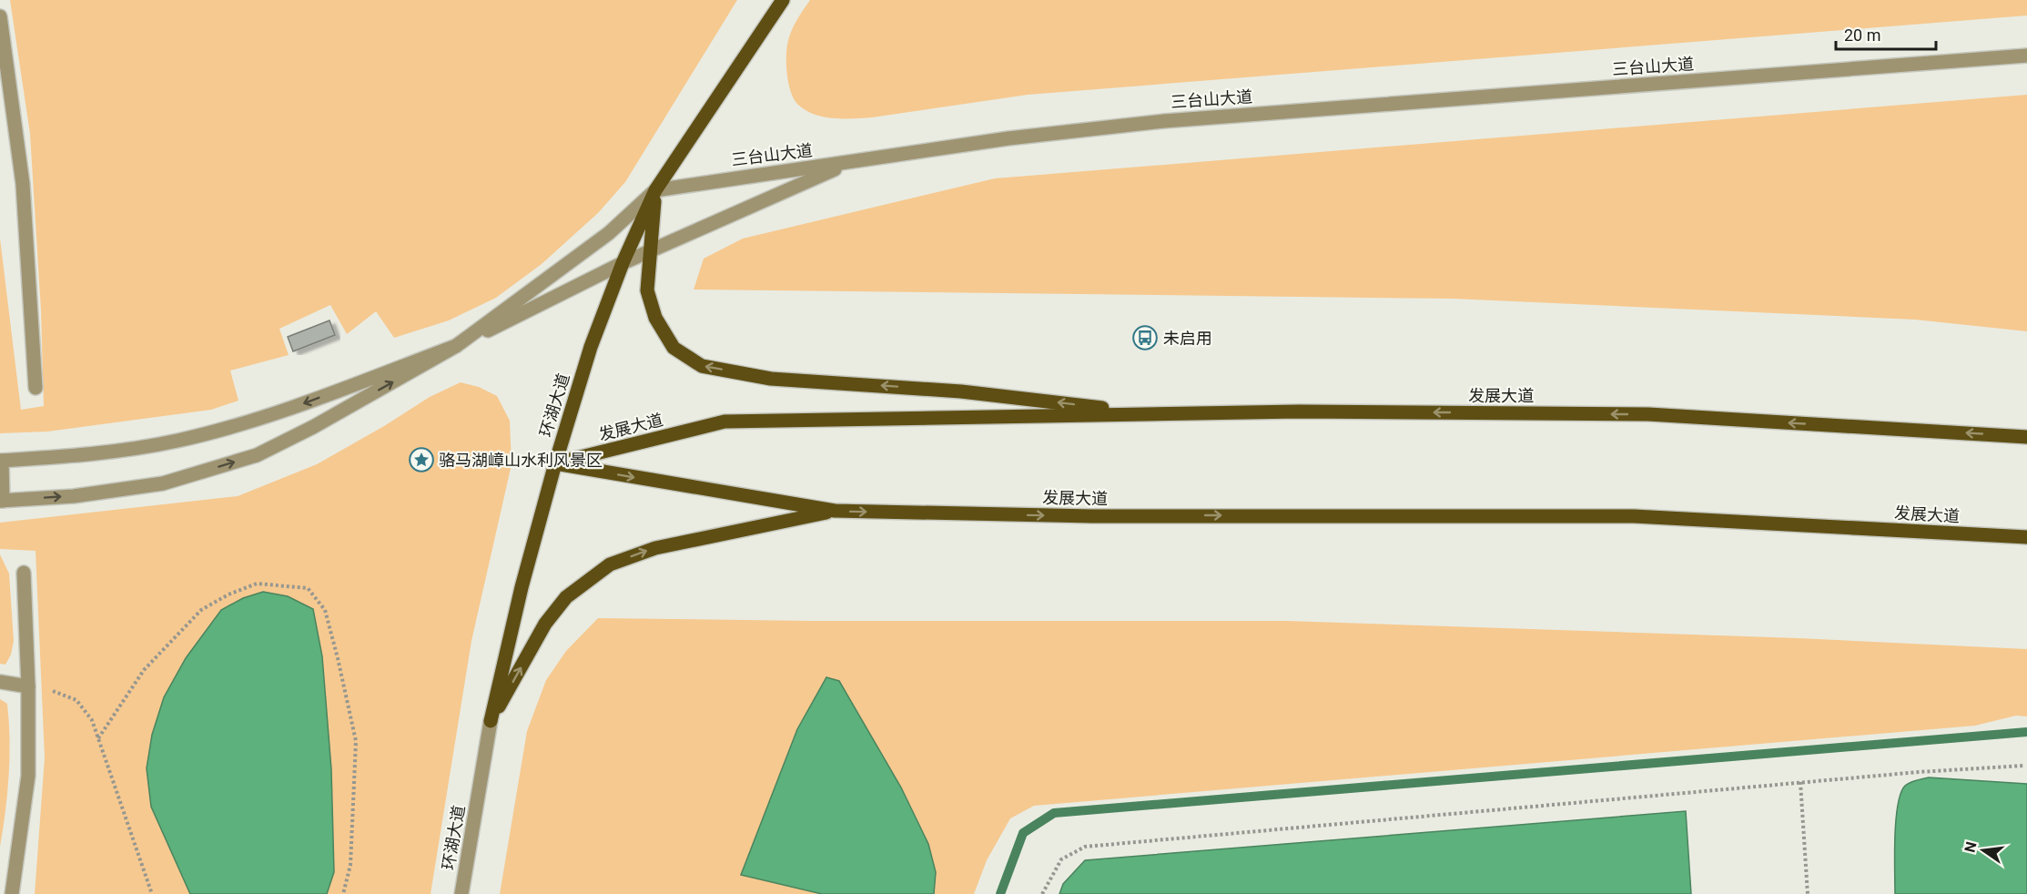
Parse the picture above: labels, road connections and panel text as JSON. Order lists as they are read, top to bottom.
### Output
{
  "streets": {
    "main road": ["发展大道", "环湖大道"],
    "street": ["三台山大道"]
  },
  "crossings": [
    ["三台山大道", "环湖大道"],
    ["发展大道", "环湖大道"]
  ],
  "places": {
    "bus stop": ["未启用"],
    "place": ["骆马湖嶂山水利风景区"]
  },
  "scale_bar": "20 m",
  "north": "left"
}
